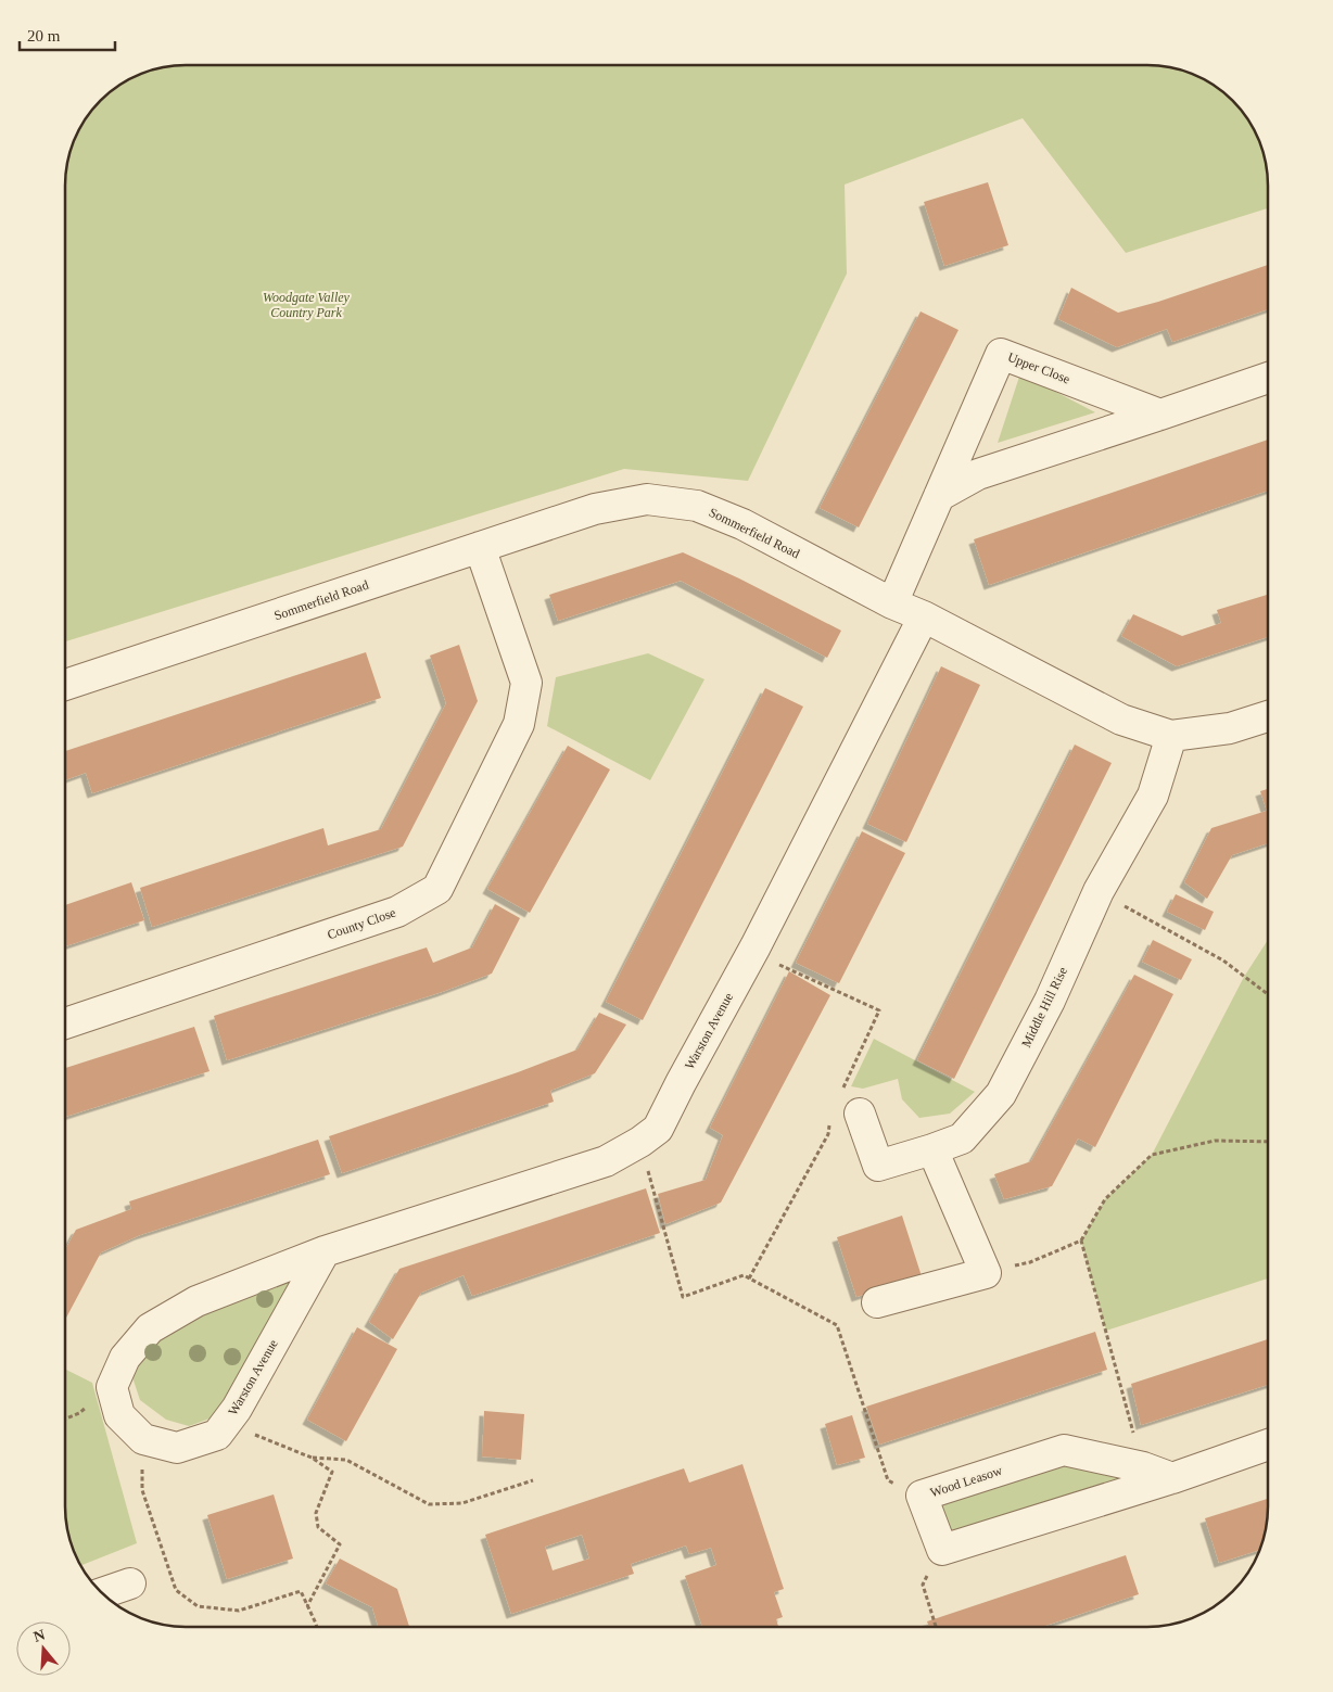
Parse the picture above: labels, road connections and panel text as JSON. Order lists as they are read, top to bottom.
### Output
{
  "streets": {
    "street": [
      "Upper Close",
      "Sommerfield Road",
      "County Close",
      "Middle Hill Rise",
      "Warston Avenue",
      "Wood Leasow"
    ]
  },
  "crossings": [
    ["Upper Close", "Sommerfield Road"],
    ["Sommerfield Road", "County Close"],
    ["Sommerfield Road", "Middle Hill Rise"],
    ["Sommerfield Road", "Warston Avenue"]
  ],
  "parks": ["Woodgate Valley Country Park"],
  "scale_bar": "20 m",
  "north": "top"
}
